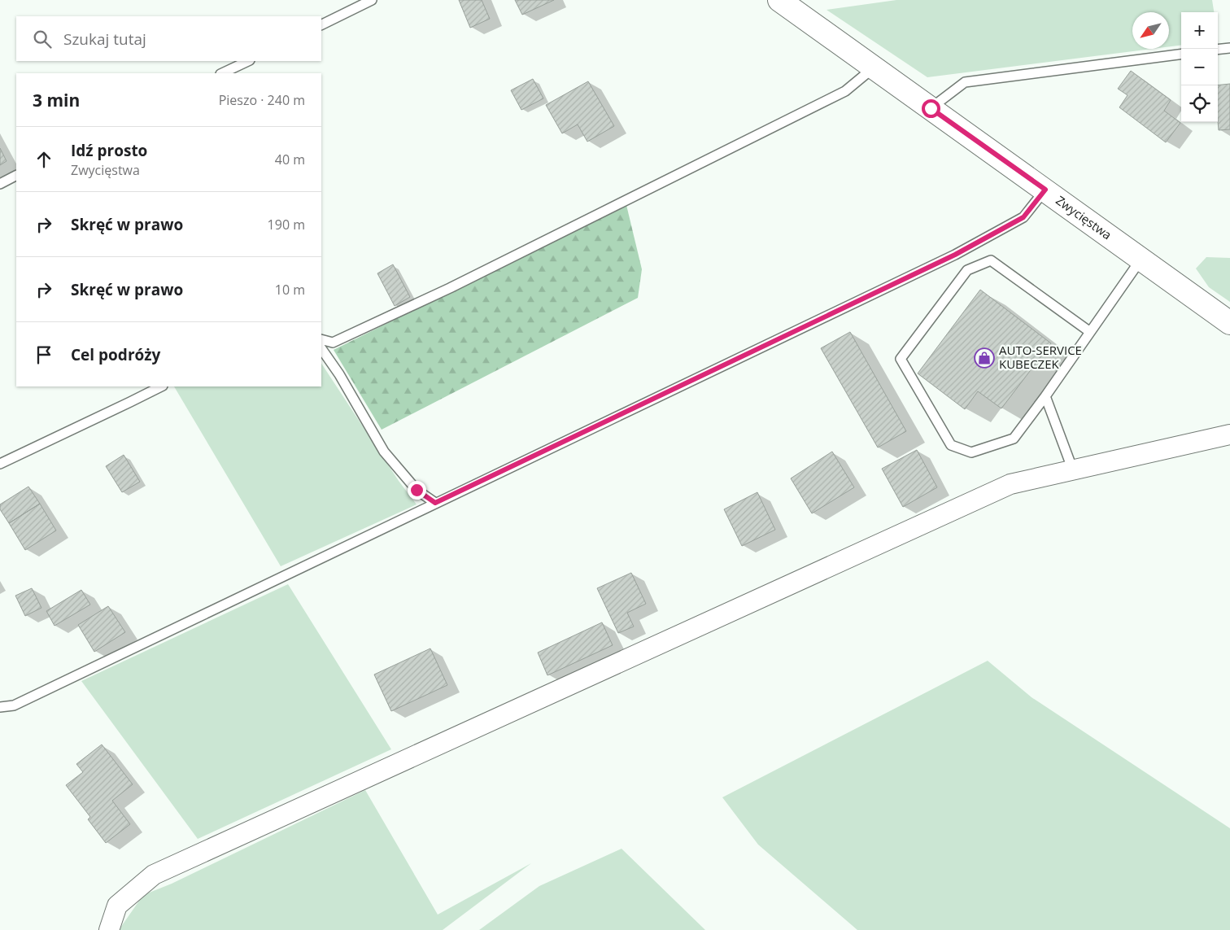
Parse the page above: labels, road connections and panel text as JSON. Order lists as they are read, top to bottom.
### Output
{
  "streets": {
    "main road": ["Zwycięstwa"]
  },
  "places": {
    "shop": ["AUTO-SERVICE KUBECZEK"]
  },
  "north": "bottom left",
  "page": {
    "map_buttons": ["+", "−"],
    "search": "Szukaj tutaj",
    "heading": ["3 min", "Pieszo · 240 m"],
    "list": [
      ["Idź prosto", "Zwycięstwa", "40 m"],
      ["Skręć w prawo", "190 m"],
      ["Skręć w prawo", "10 m"],
      "Cel podróży"
    ]
  }
}
